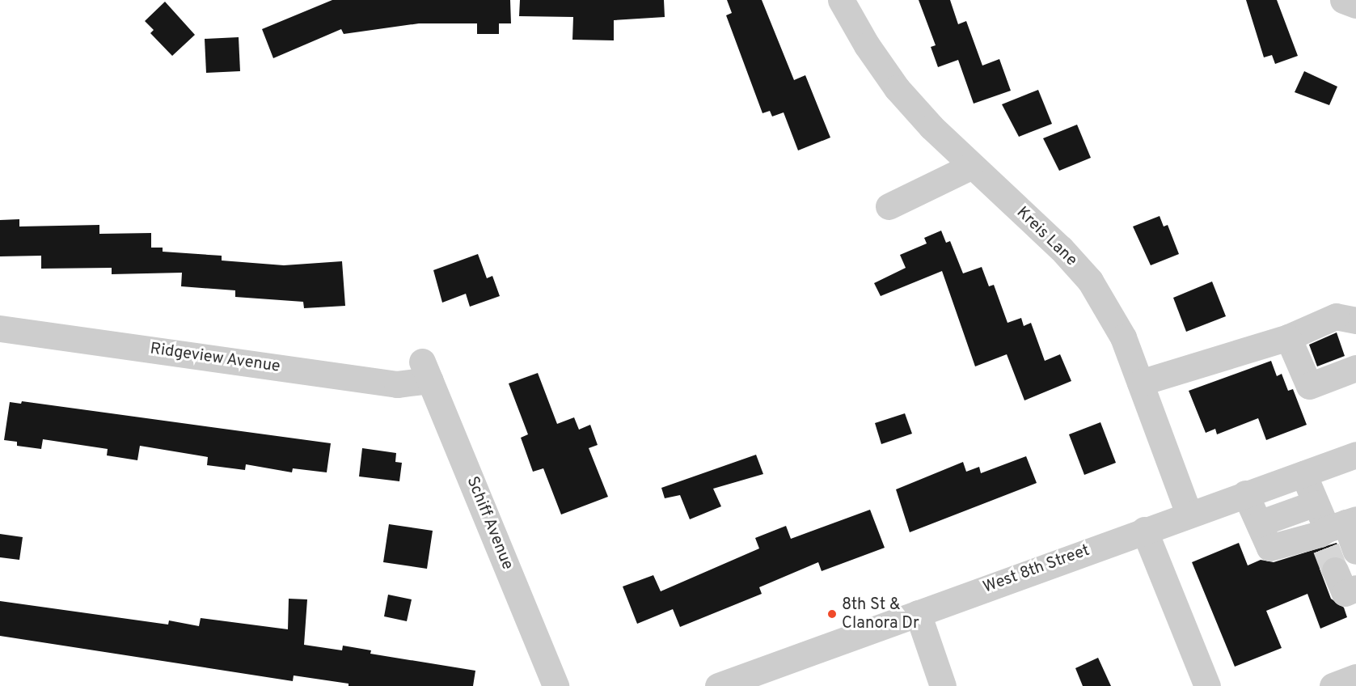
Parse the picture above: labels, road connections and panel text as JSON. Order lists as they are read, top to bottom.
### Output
{
  "streets": {
    "street": [
      "Kreis Lane",
      "Ridgeview Avenue",
      "Schiff Avenue",
      "West 8th Street"
    ]
  },
  "crossings": [
    ["Kreis Lane", "West 8th Street"],
    ["Ridgeview Avenue", "Schiff Avenue"]
  ],
  "places": ["8th St & Clanora Dr"]
}
